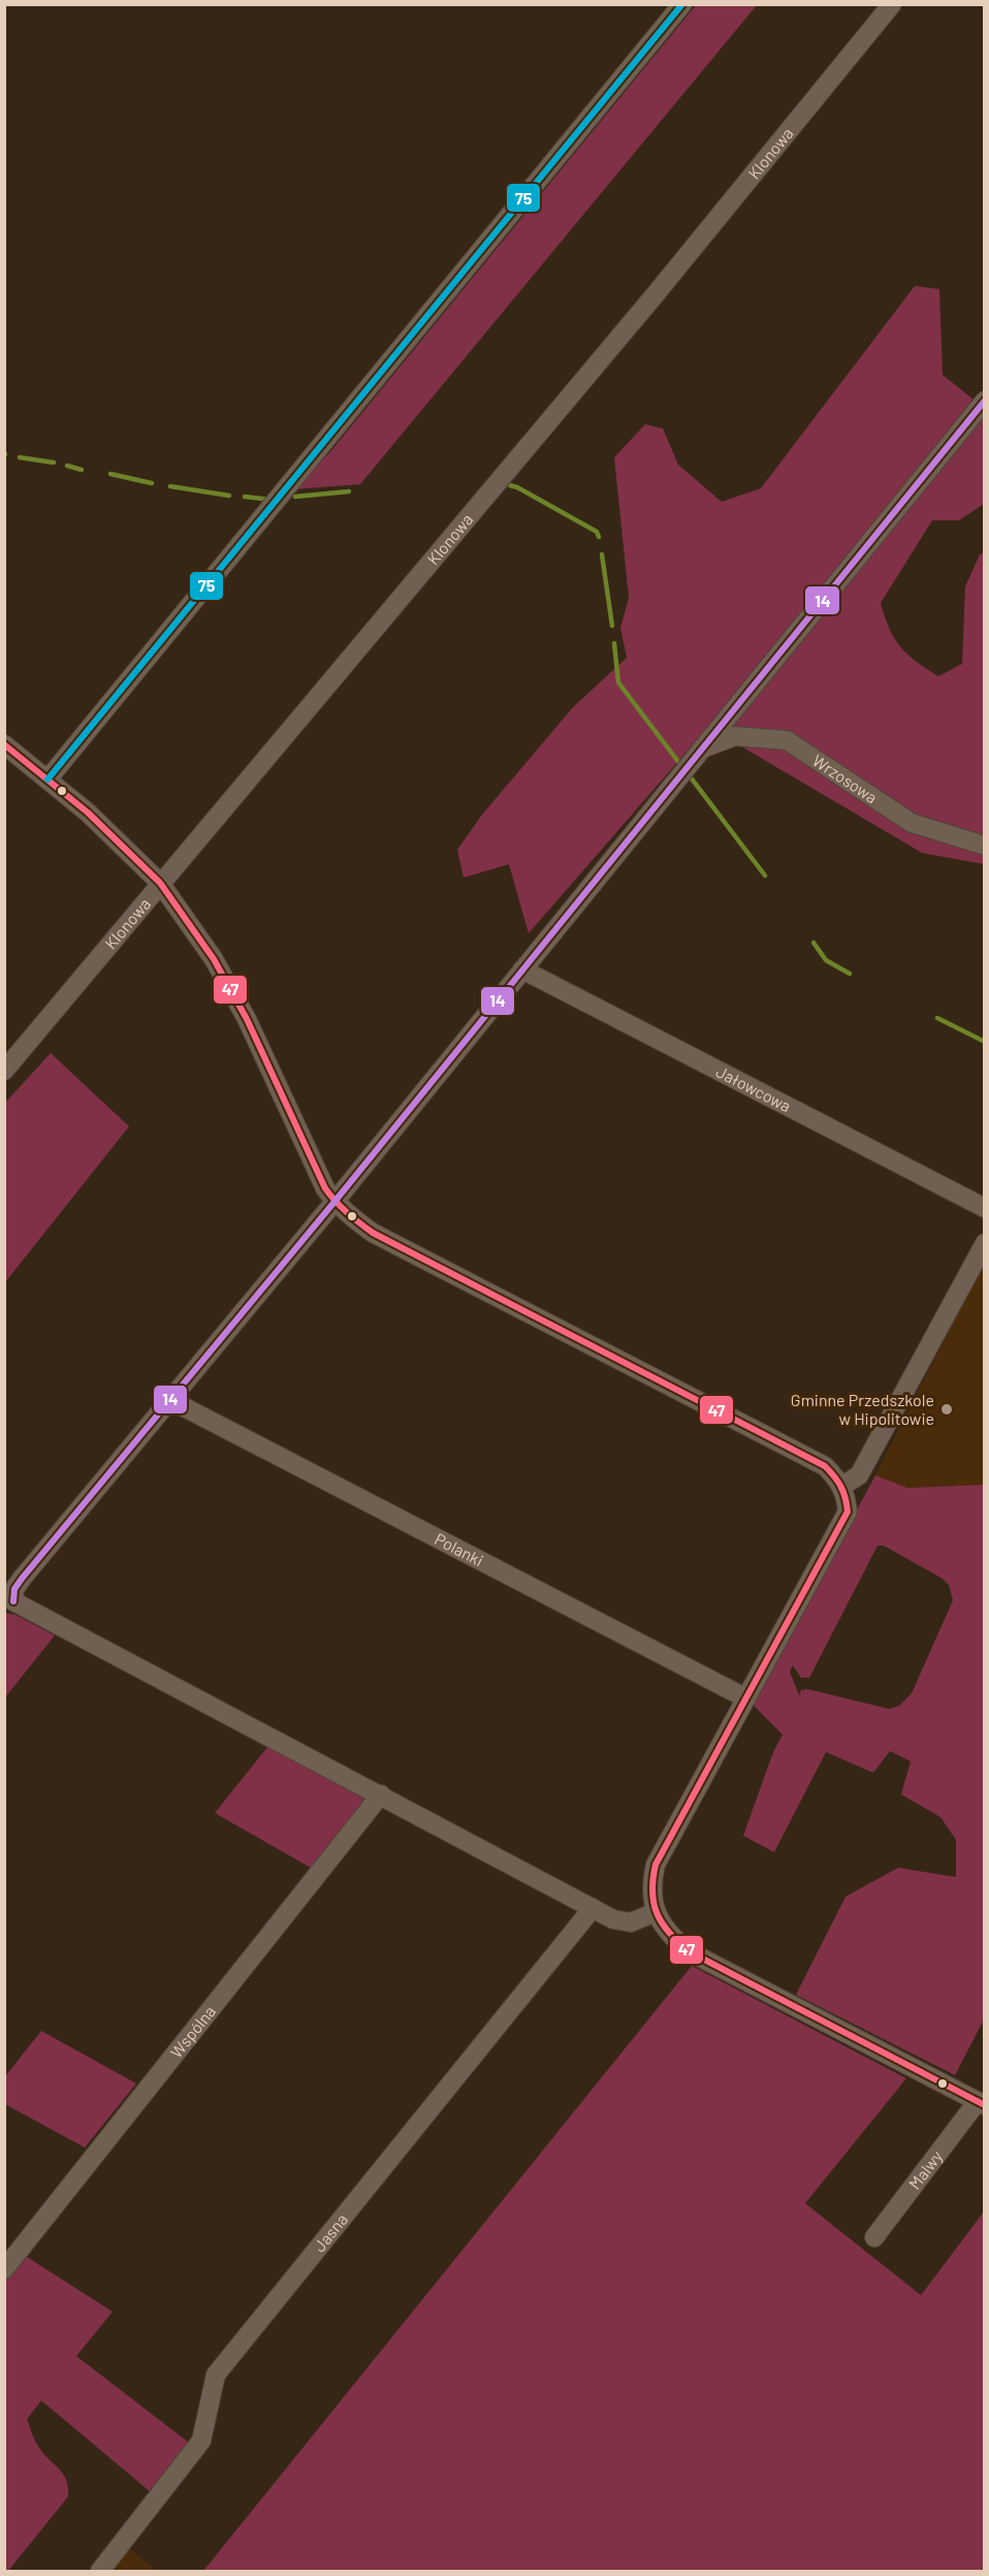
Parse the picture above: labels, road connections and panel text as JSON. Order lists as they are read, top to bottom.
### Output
{
  "streets": {
    "street": [
      "Klonowa",
      "Wrzosowa",
      "Jałowcowa",
      "Polanki",
      "Wspólna",
      "Malwy",
      "Jasna"
    ]
  },
  "places": ["Gminne Przedszkole w Hipolitowie"],
  "lines": ["transit line 75", "transit line 14", "transit line 47"]
}
